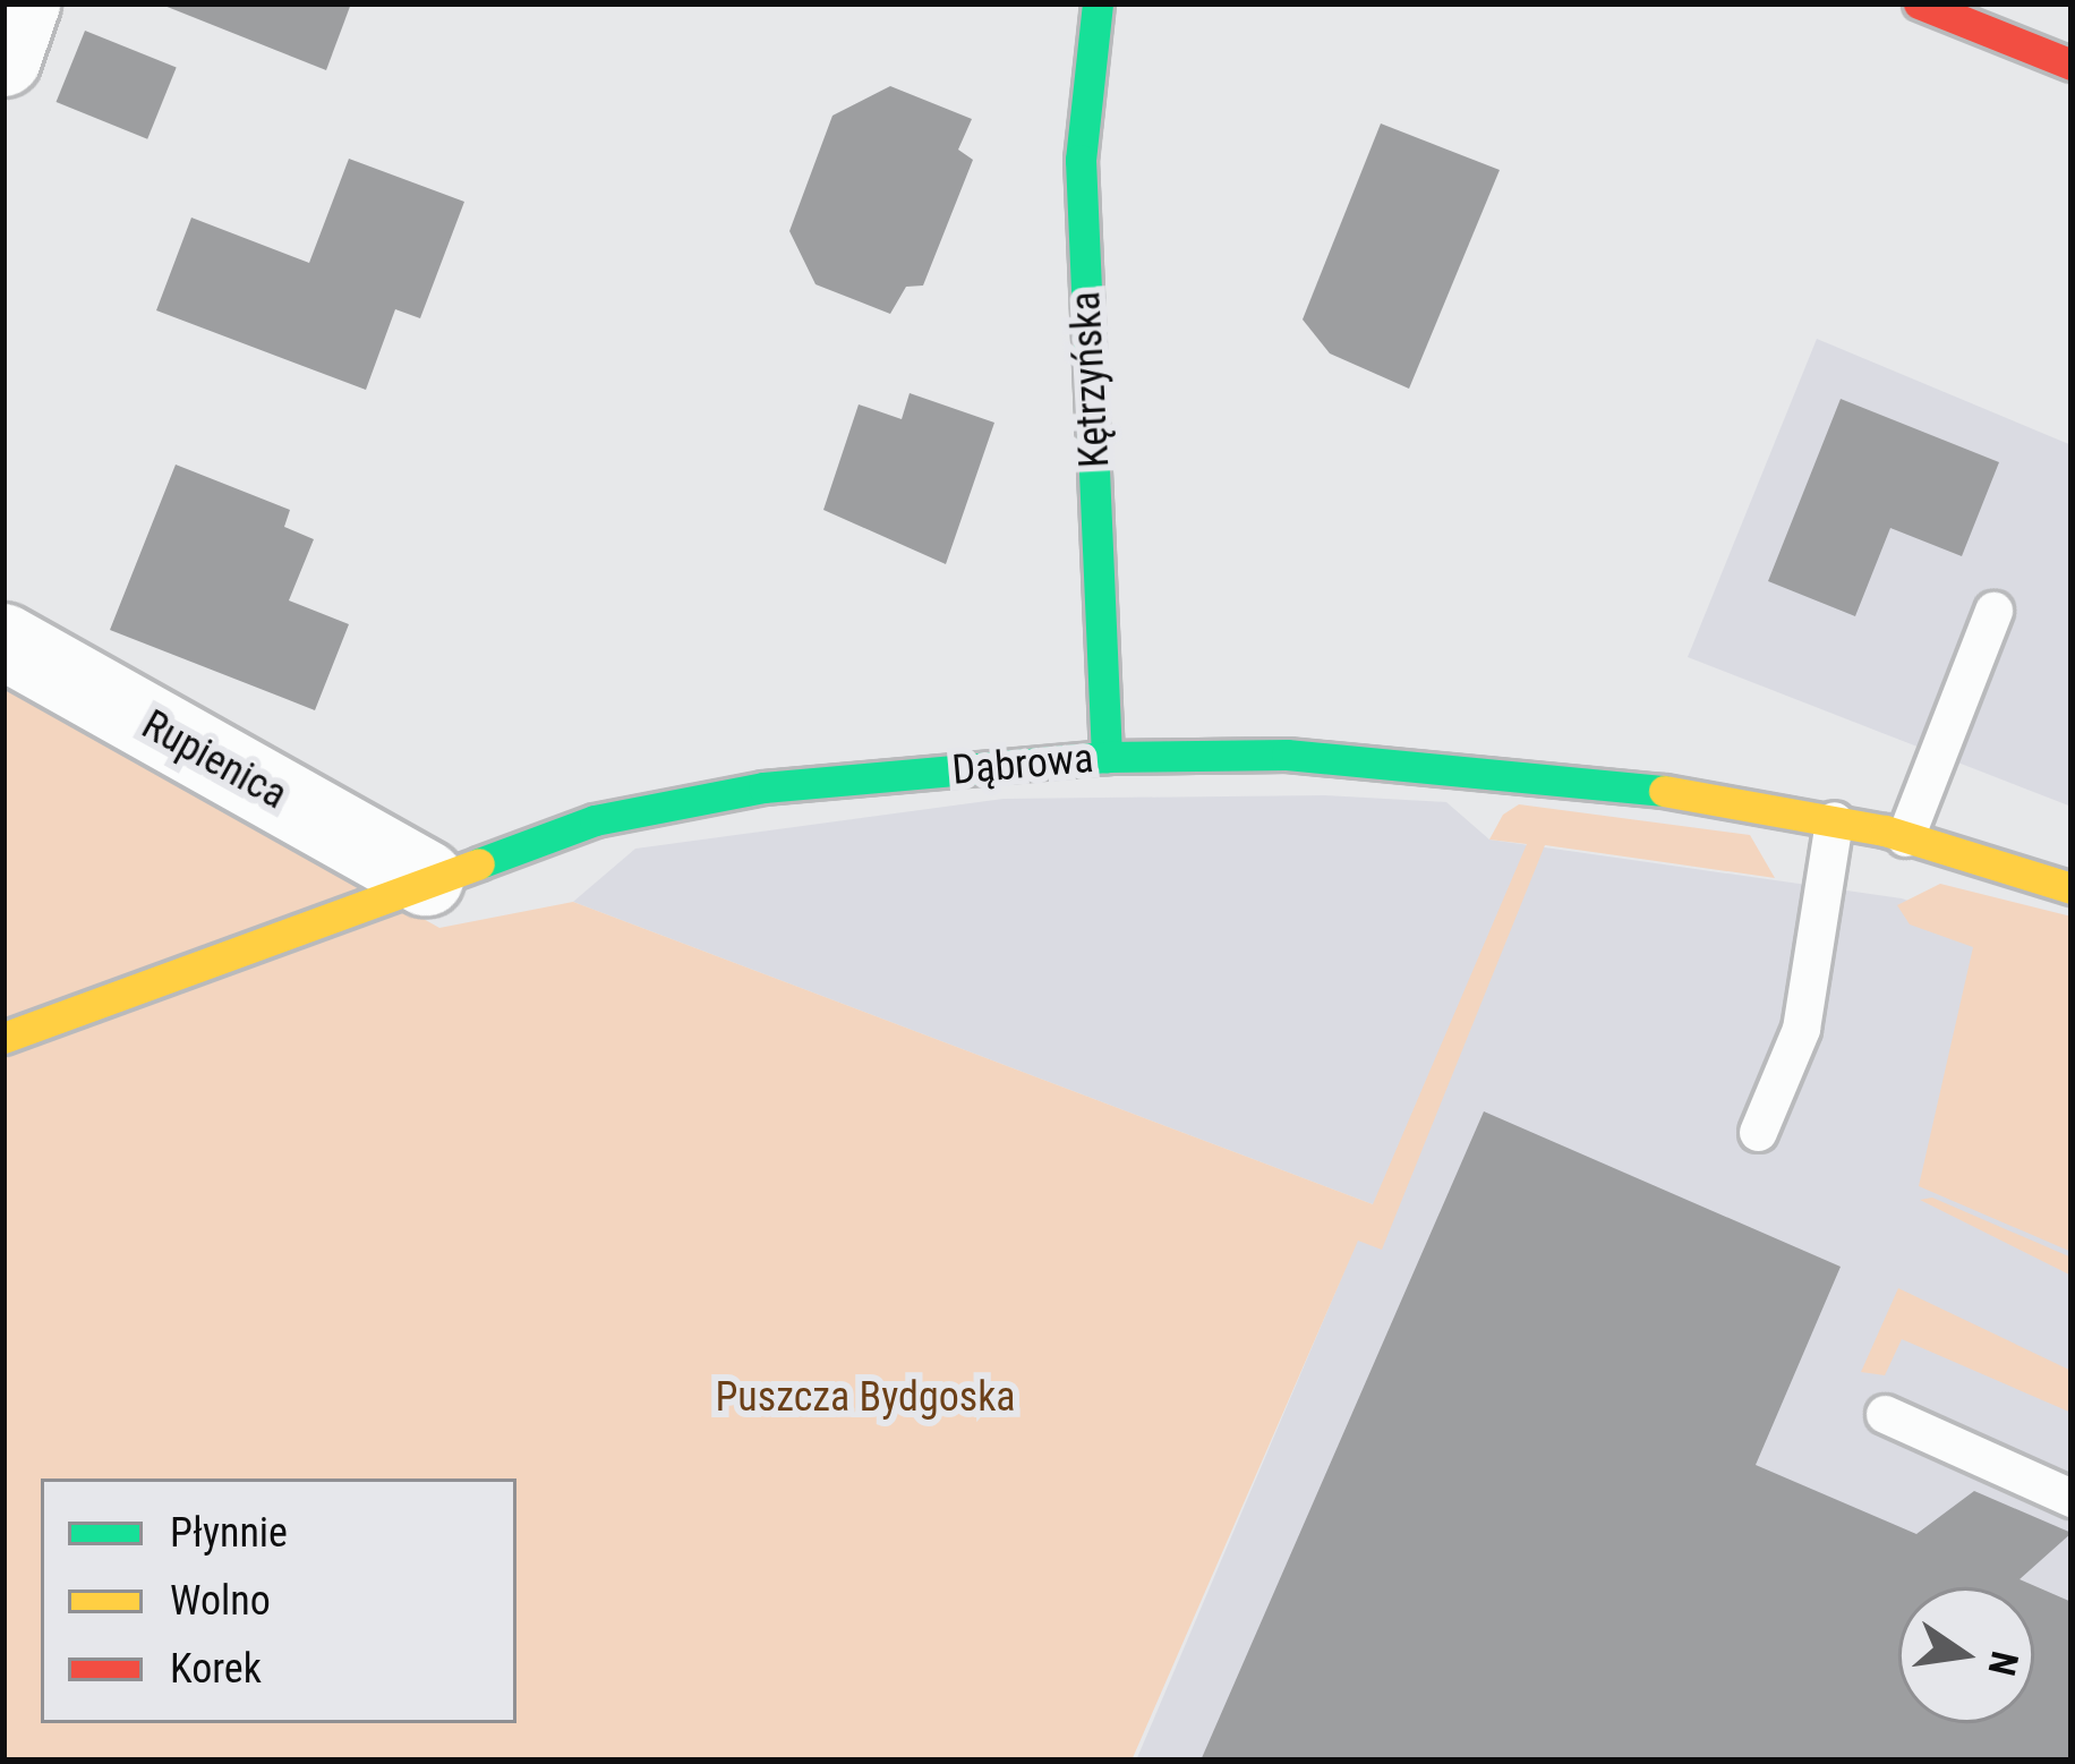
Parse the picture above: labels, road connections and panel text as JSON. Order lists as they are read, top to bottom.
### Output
{
  "streets": {
    "street": ["Kętrzyńska", "Rupienica", "Dąbrowa"]
  },
  "crossings": [
    ["Kętrzyńska", "Dąbrowa"],
    ["Rupienica", "Dąbrowa"]
  ],
  "parks": ["Puszcza Bydgoska"],
  "legend": ["Płynnie", "Wolno", "Korek"],
  "north": "right"
}
